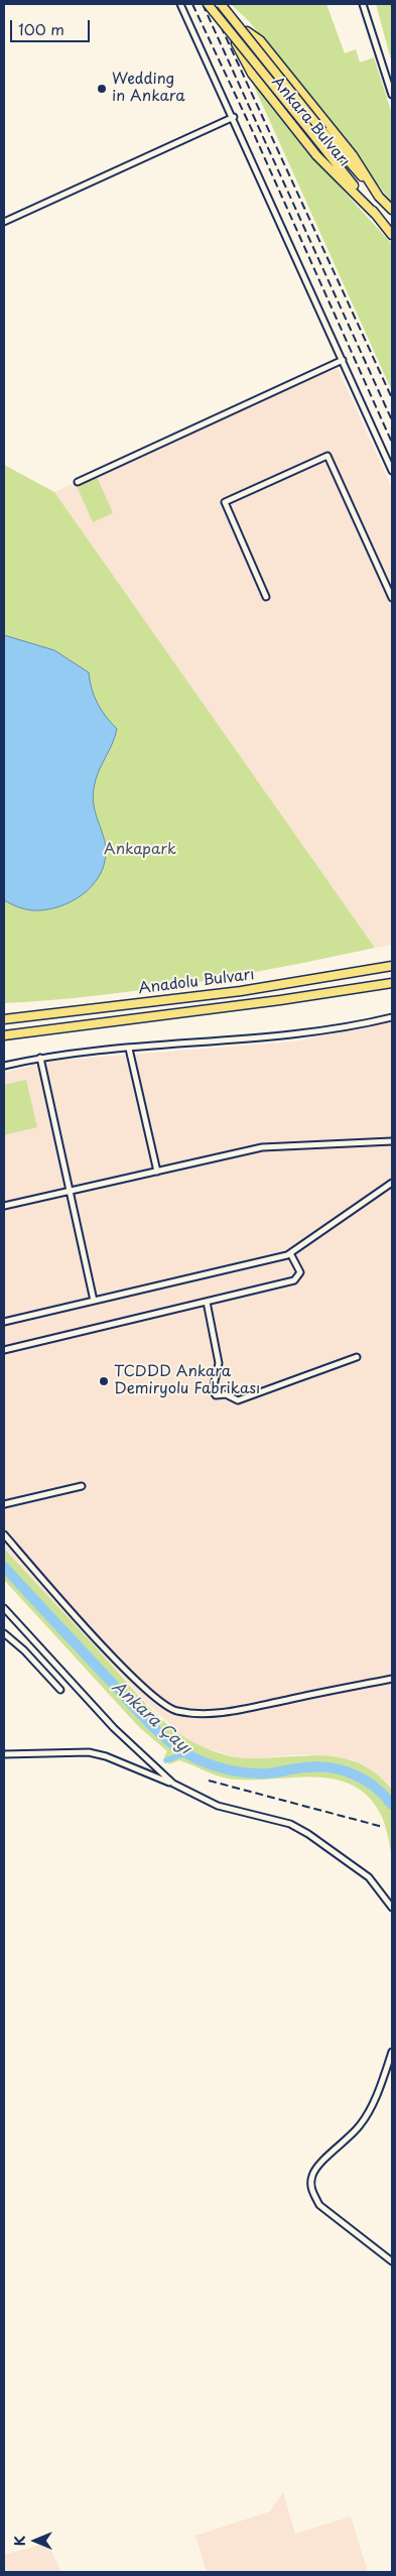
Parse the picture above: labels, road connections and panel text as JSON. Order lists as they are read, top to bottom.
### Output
{
  "streets": {
    "main road": ["Ankara Bulvarı", "Anadolu Bulvarı"]
  },
  "water": ["Ankara Çayı"],
  "parks": ["Ankapark"],
  "places": ["Wedding in Ankara", "TCDDD Ankara Demiryolu Fabrikası"],
  "scale_bar": "100 m",
  "north": "left"
}
